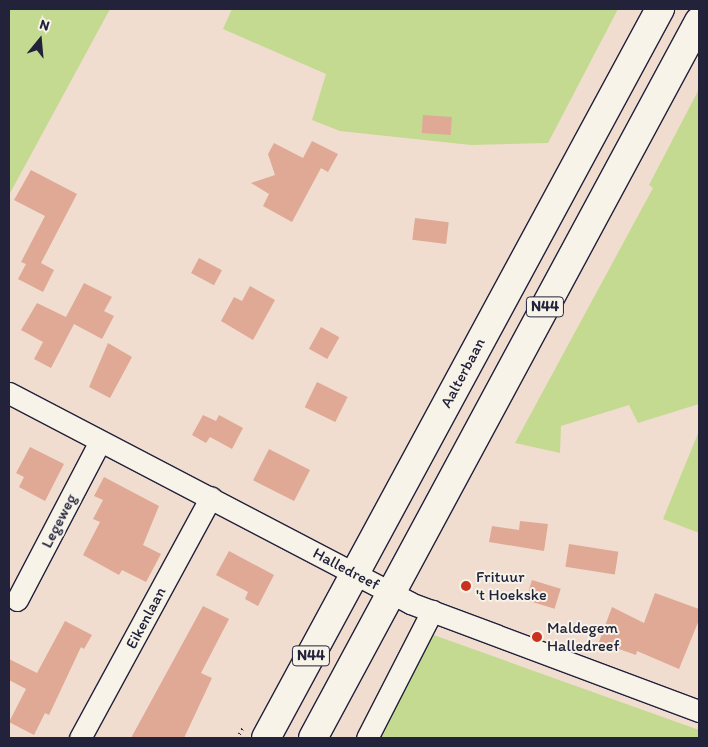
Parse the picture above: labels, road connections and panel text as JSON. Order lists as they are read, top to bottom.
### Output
{
  "streets": {
    "highway": ["N44", "Aalterbaan"],
    "street": ["Legeweg", "Halledreef", "Eikenlaan"]
  },
  "crossings": [
    ["N44", "Halledreef"],
    ["Aalterbaan", "Halledreef"],
    ["Legeweg", "Halledreef"],
    ["Halledreef", "Eikenlaan"]
  ],
  "places": ["Frituur 't Hoekske", "Maldegem Halledreef"],
  "north": "top"
}
